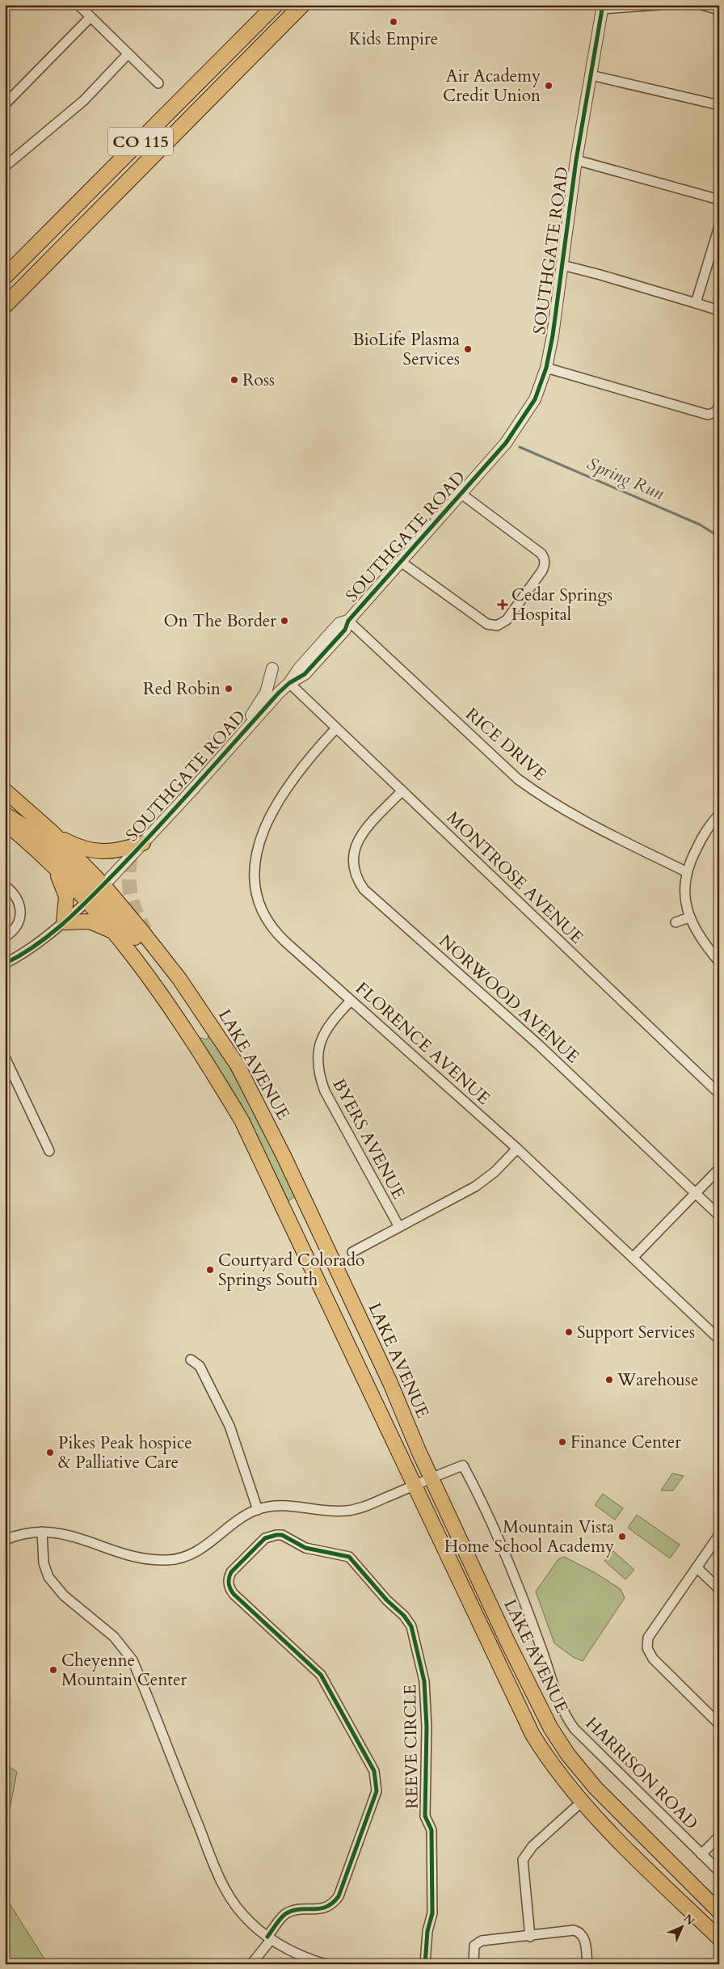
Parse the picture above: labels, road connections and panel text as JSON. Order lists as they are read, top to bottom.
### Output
{
  "streets": {
    "highway": ["CO 115"],
    "main road": ["LAKE AVENUE"],
    "street": [
      "SOUTHGATE ROAD",
      "RICE DRIVE",
      "MONTROSE AVENUE",
      "NORWOOD AVENUE",
      "FLORENCE AVENUE",
      "BYERS AVENUE",
      "REEVE CIRCLE",
      "HARRISON ROAD"
    ]
  },
  "crossings": [
    ["SOUTHGATE ROAD", "RICE DRIVE"],
    ["SOUTHGATE ROAD", "MONTROSE AVENUE"],
    ["SOUTHGATE ROAD", "LAKE AVENUE"],
    ["MONTROSE AVENUE", "NORWOOD AVENUE"],
    ["MONTROSE AVENUE", "FLORENCE AVENUE"],
    ["FLORENCE AVENUE", "BYERS AVENUE"],
    ["LAKE AVENUE", "HARRISON ROAD"]
  ],
  "water": ["Spring Run"],
  "places": {
    "other": [
      "Kids Empire",
      "Air Academy Credit Union",
      "BioLife Plasma Services",
      "Ross",
      "On The Border",
      "Red Robin",
      "Courtyard Colorado Springs South",
      "Support Services",
      "Warehouse",
      "Finance Center",
      "Pikes Peak hospice & Palliative Care",
      "Mountain Vista Home School Academy",
      "Cheyenne Mountain Center"
    ],
    "health": ["Cedar Springs Hospital"]
  },
  "north": "top right"
}
